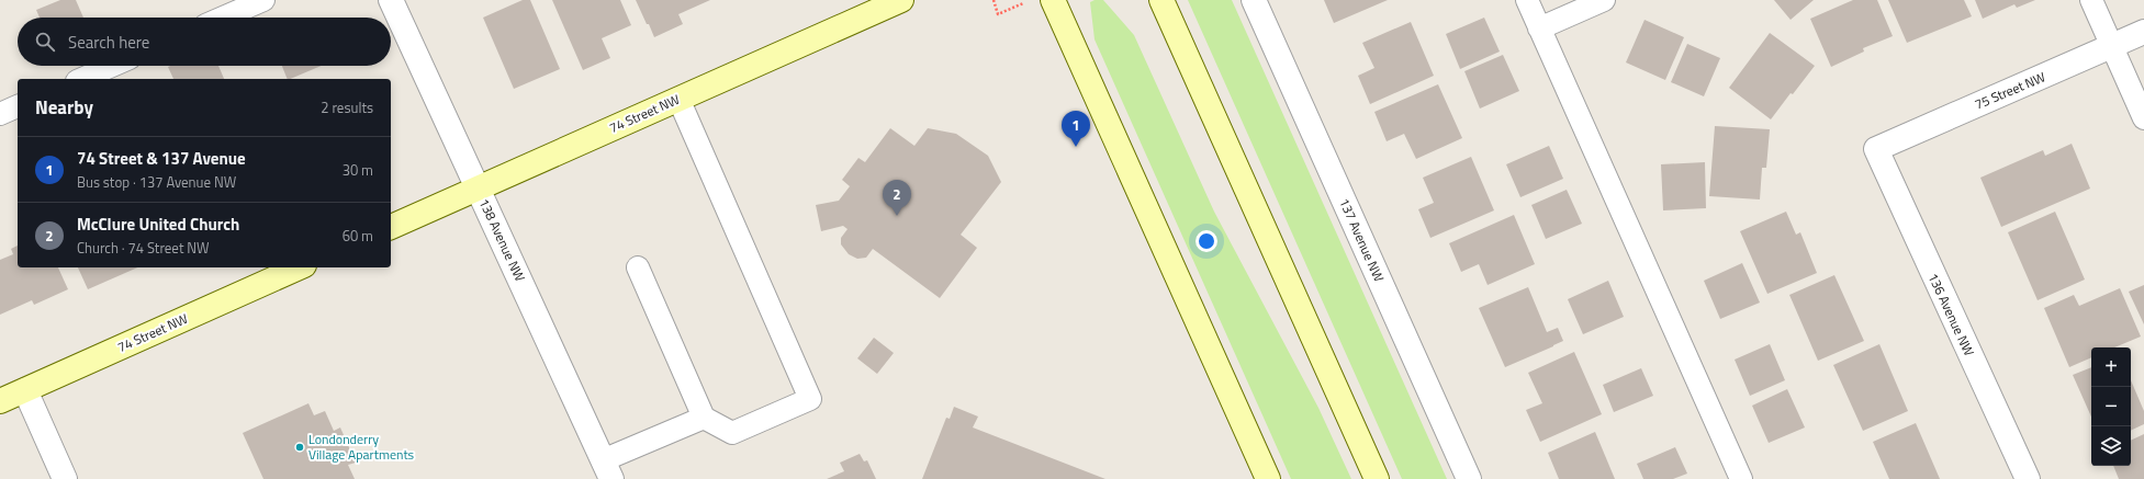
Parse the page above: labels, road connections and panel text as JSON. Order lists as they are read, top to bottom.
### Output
{
  "streets": {
    "main road": ["74 Street NW"],
    "street": [
      "75 Street NW",
      "138 Avenue NW",
      "137 Avenue NW",
      "136 Avenue NW"
    ]
  },
  "crossings": [
    ["75 Street NW", "136 Avenue NW"],
    ["74 Street NW", "138 Avenue NW"]
  ],
  "places": ["Londonderry Village Apartments"],
  "page": {
    "search": "Search here",
    "heading": ["Nearby", "2 results"],
    "pins": ["1", "2"],
    "list": [
      {
        "mark": "1",
        "name": "74 Street & 137 Avenue",
        "note": "Bus stop · 137 Avenue NW",
        "value": "30 m"
      },
      {
        "mark": "2",
        "name": "McClure United Church",
        "note": "Church · 74 Street NW",
        "value": "60 m"
      }
    ],
    "map_buttons": ["+", "−"]
  }
}
